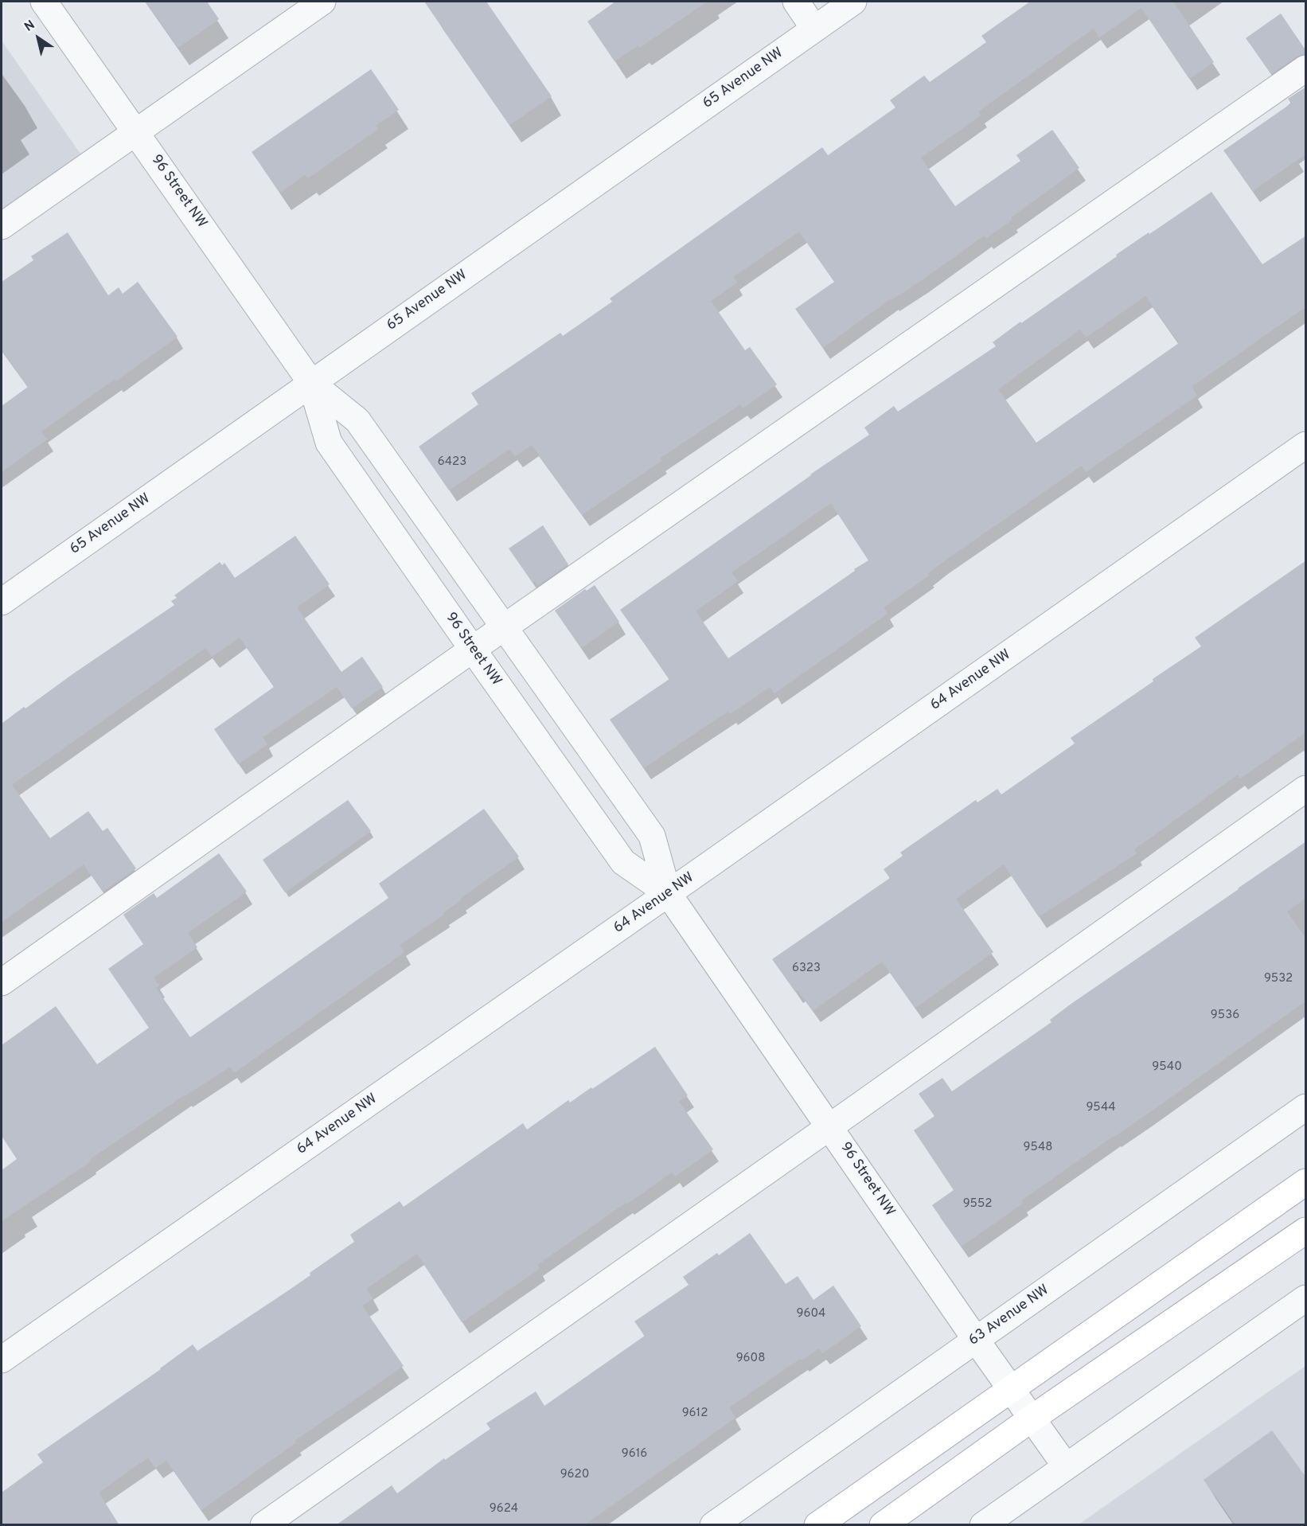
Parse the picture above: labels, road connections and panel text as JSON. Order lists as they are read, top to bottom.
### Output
{
  "streets": {
    "street": [
      "65 Avenue NW",
      "96 Street NW",
      "64 Avenue NW",
      "63 Avenue NW"
    ]
  },
  "crossings": [
    ["65 Avenue NW", "96 Street NW"],
    ["96 Street NW", "64 Avenue NW"],
    ["96 Street NW", "63 Avenue NW"]
  ],
  "house_numbers": [
    "6423",
    "6323",
    "9532",
    "9536",
    "9540",
    "9544",
    "9548",
    "9552",
    "9604",
    "9608",
    "9612",
    "9616",
    "9620",
    "9624"
  ],
  "north": "top left"
}
